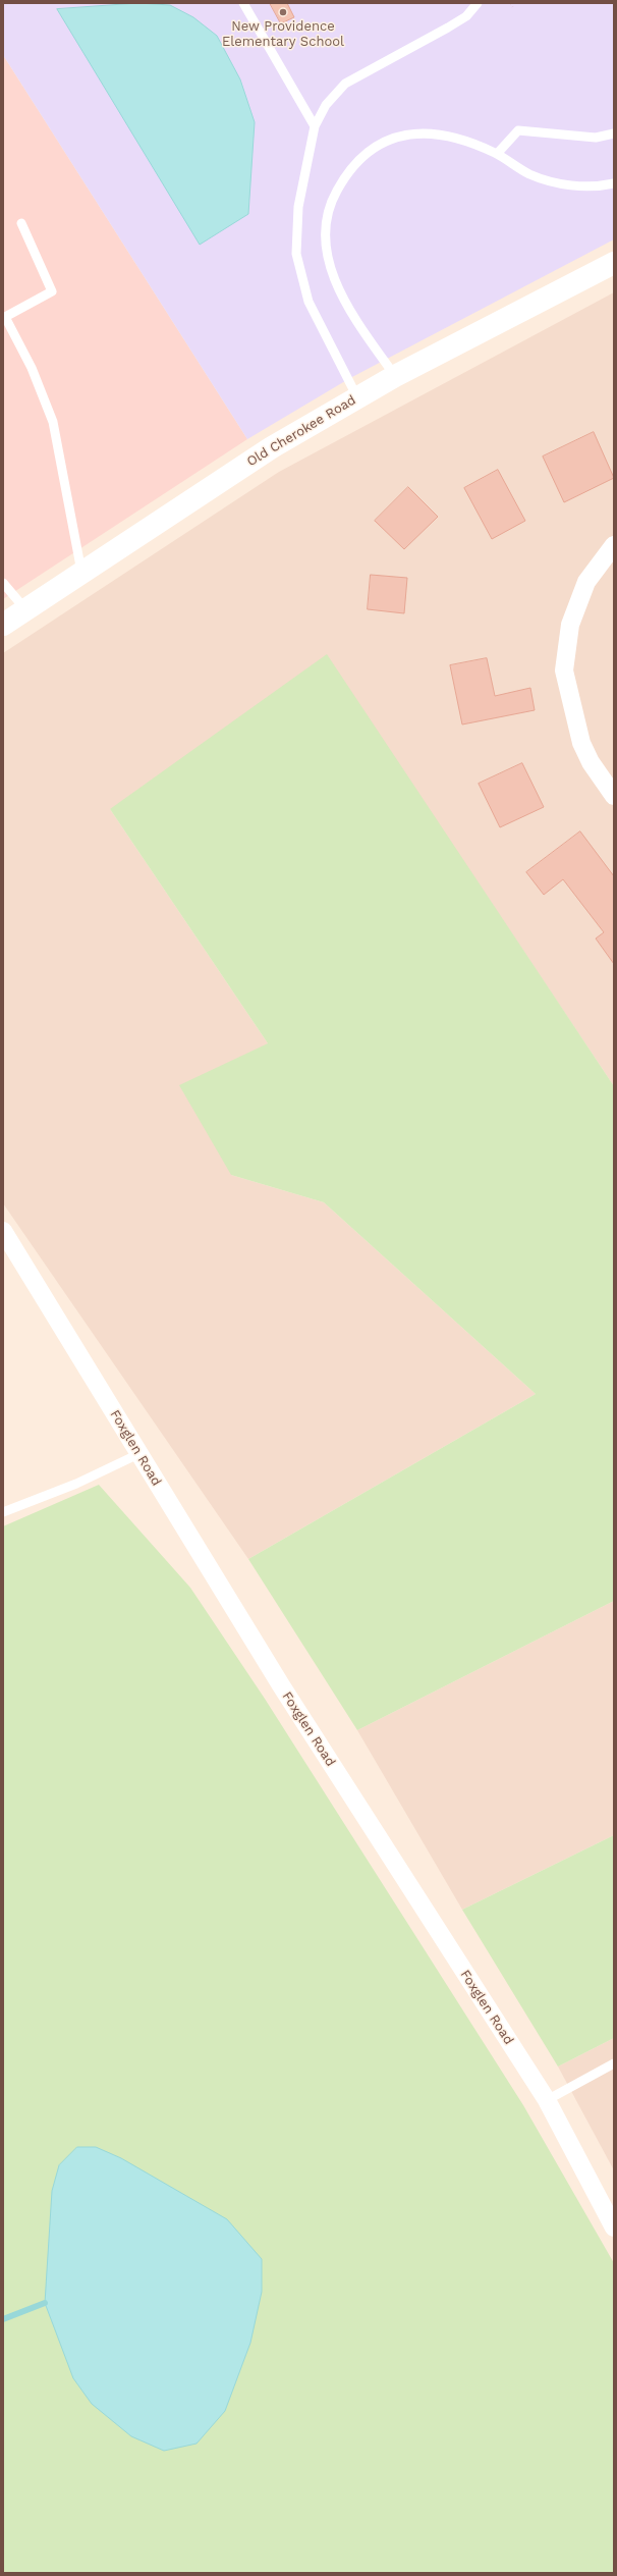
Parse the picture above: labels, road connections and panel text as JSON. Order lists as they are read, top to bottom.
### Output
{
  "streets": {
    "street": ["Old Cherokee Road", "Foxglen Road"]
  },
  "places": ["New Providence Elementary School"]
}
